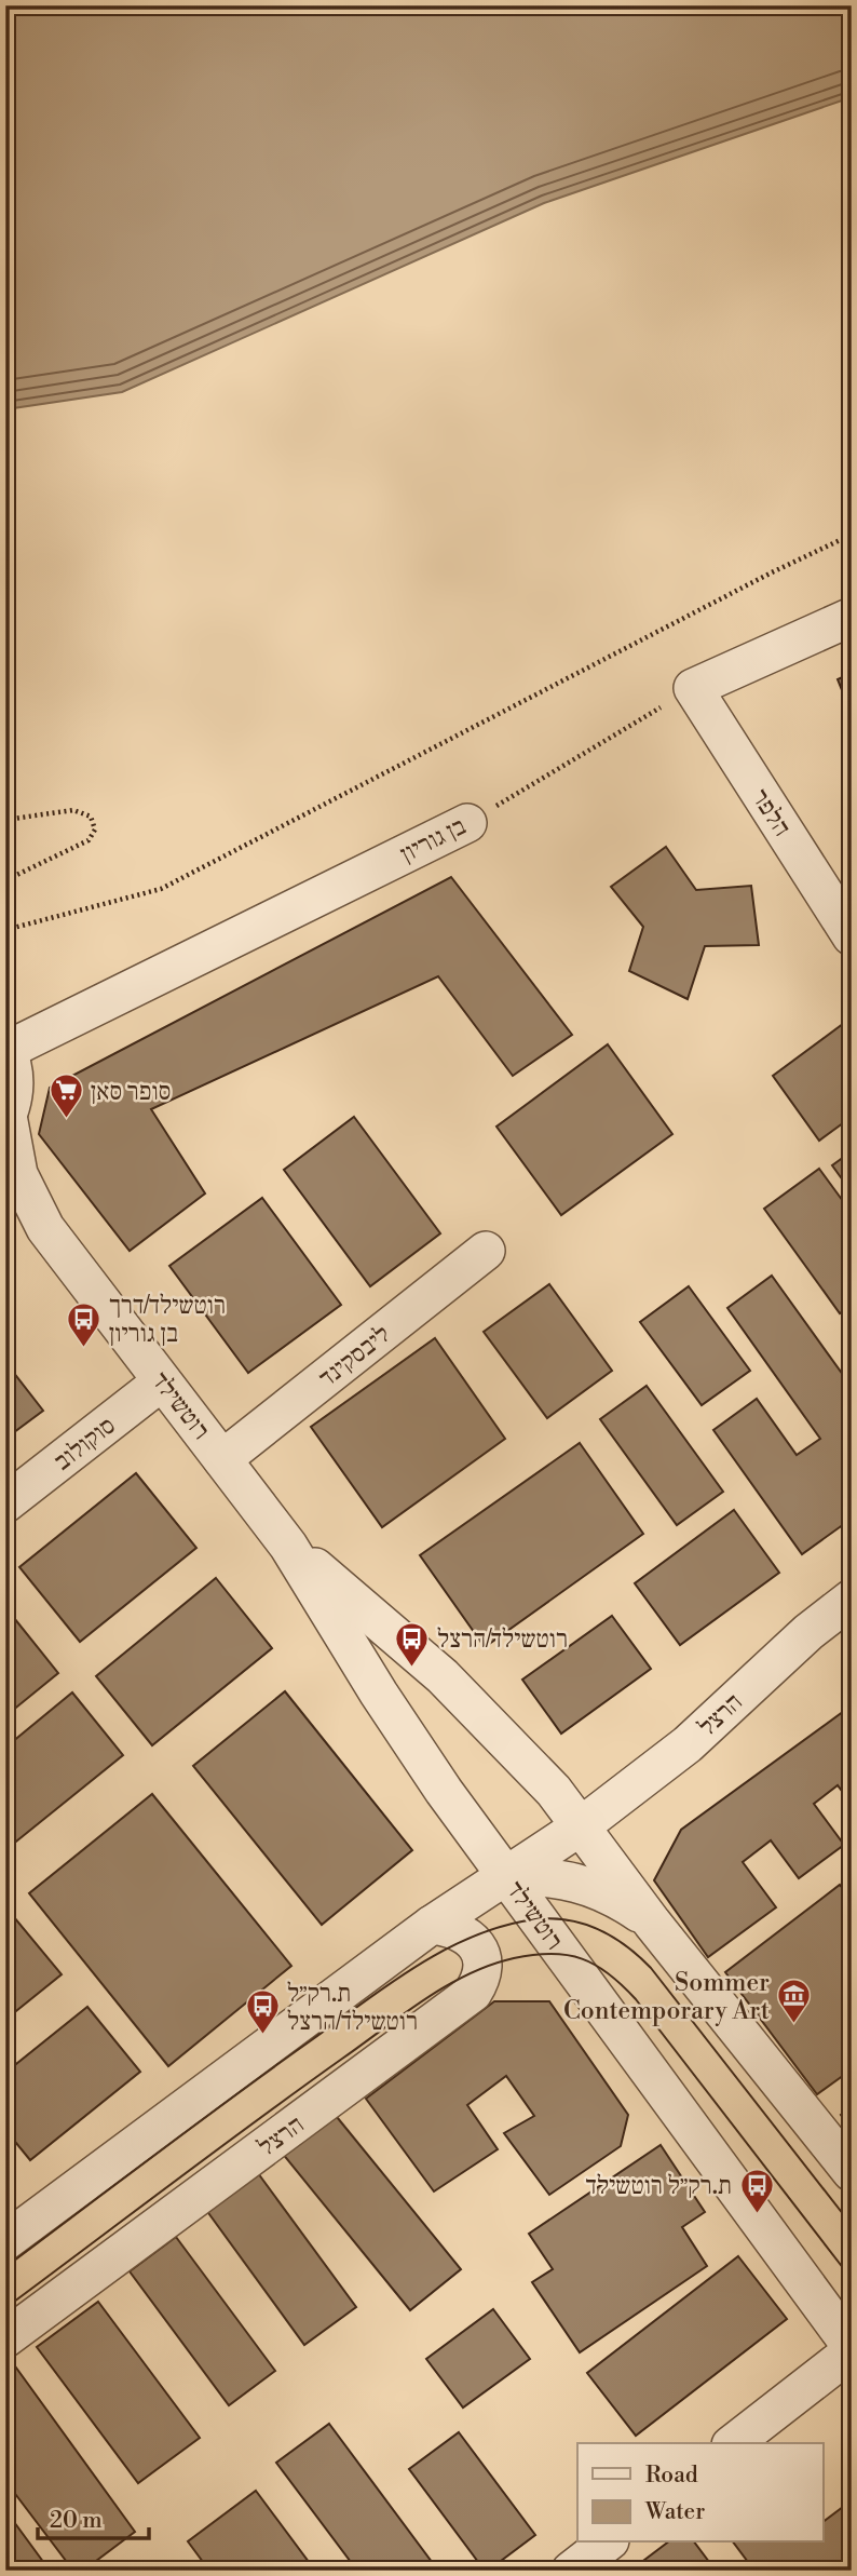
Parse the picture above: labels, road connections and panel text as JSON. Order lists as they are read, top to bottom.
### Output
{
  "streets": {
    "street": [
      "הלפר",
      "בן גוריון",
      "ליבסקינד",
      "רוטשילד",
      "סוקולוב",
      "הרצל"
    ]
  },
  "crossings": [
    ["הלפר", "בן גוריון"],
    ["ליבסקינד", "רוטשילד"],
    ["רוטשילד", "סוקולוב"],
    ["רוטשילד", "הרצל"]
  ],
  "places": {
    "supermarket": ["סופר סאן"],
    "bus stop": [
      "רוטשילד/דרך בן גוריון",
      "רוטשילד/הרצל",
      "ת.רק״ל רוטשילד/הרצל",
      "ת.רק״ל רוטשילד"
    ],
    "museum": ["Sommer Contemporary Art"]
  },
  "legend": ["Road", "Water"],
  "scale_bar": "20 m"
}
